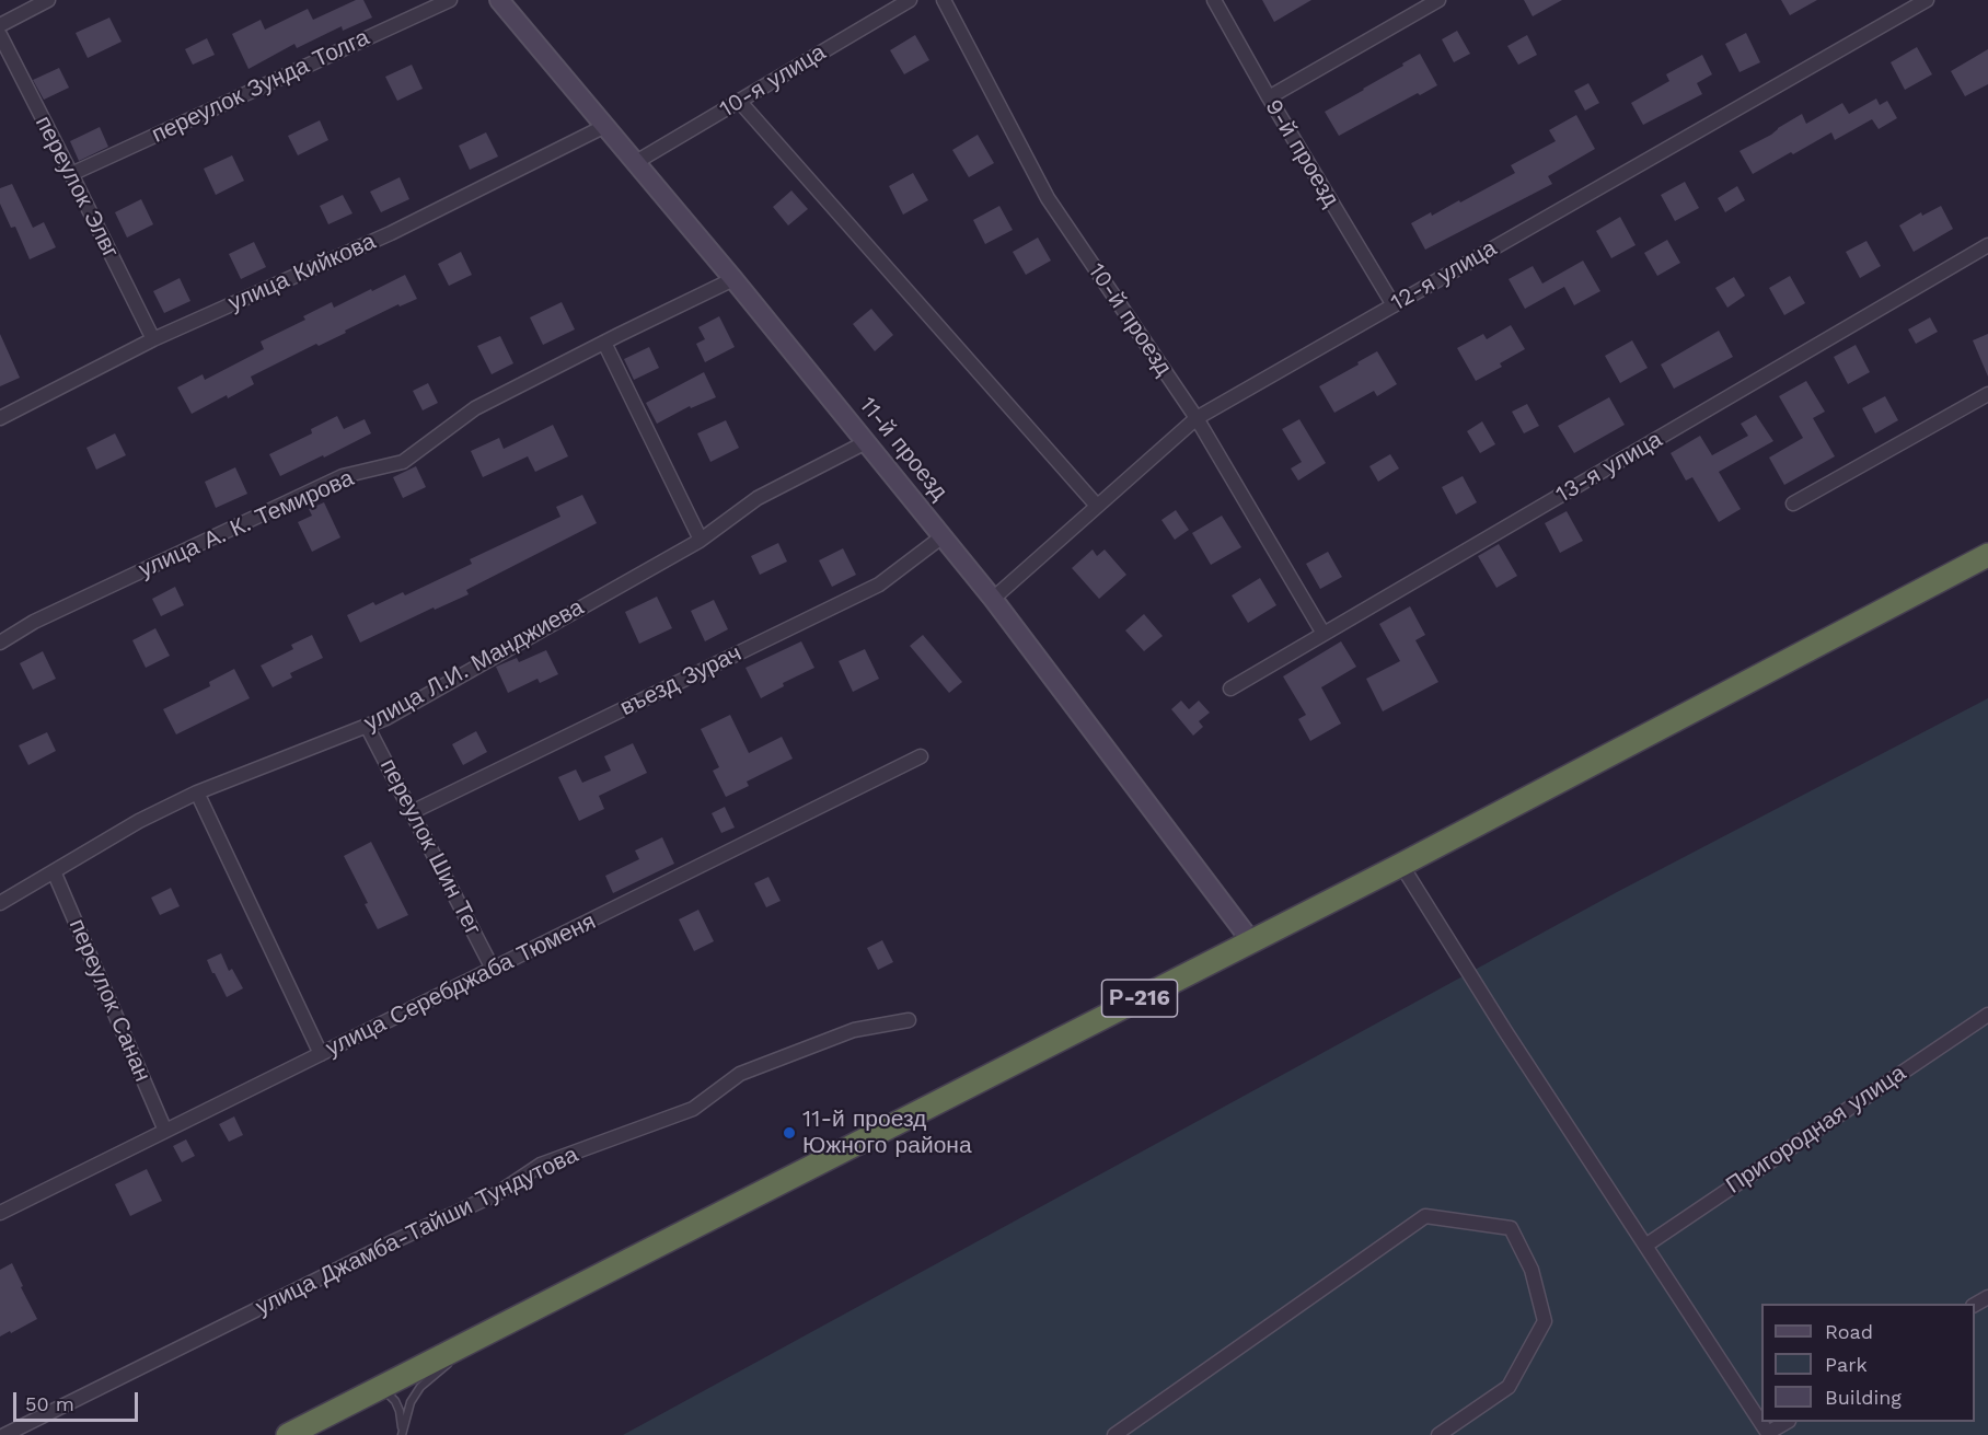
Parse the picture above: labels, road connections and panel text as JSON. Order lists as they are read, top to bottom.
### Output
{
  "streets": {
    "highway": ["Р-216"],
    "street": [
      "10-я улица",
      "переулок Зунда Толга",
      "9-й проезд",
      "переулок Элвг",
      "улица Кийкова",
      "12-я улица",
      "10-й проезд",
      "11-й проезд",
      "13-я улица",
      "улица А. К. Темирова",
      "улица Л.И. Манджиева",
      "въезд Зурач",
      "переулок Шин Тег",
      "улица Серебджаба Тюменя",
      "переулок Санан",
      "Пригородная улица",
      "улица Джамба-Тайши Тундутова"
    ]
  },
  "crossings": [
    ["10-я улица", "11-й проезд"],
    ["переулок Зунда Толга", "переулок Элвг"],
    ["9-й проезд", "12-я улица"],
    ["переулок Элвг", "улица Кийкова"],
    ["улица Кийкова", "11-й проезд"],
    ["12-я улица", "10-й проезд"],
    ["12-я улица", "11-й проезд"],
    ["10-й проезд", "13-я улица"],
    ["11-й проезд", "улица А. К. Темирова"],
    ["11-й проезд", "улица Л.И. Манджиева"],
    ["11-й проезд", "въезд Зурач"],
    ["11-й проезд", "Р-216"],
    ["улица Л.И. Манджиева", "переулок Шин Тег"],
    ["улица Л.И. Манджиева", "переулок Санан"],
    ["въезд Зурач", "переулок Шин Тег"],
    ["переулок Шин Тег", "улица Серебджаба Тюменя"],
    ["улица Серебджаба Тюменя", "переулок Санан"]
  ],
  "places": ["11-й проезд Южного района"],
  "legend": ["Road", "Park", "Building"],
  "scale_bar": "50 m"
}
